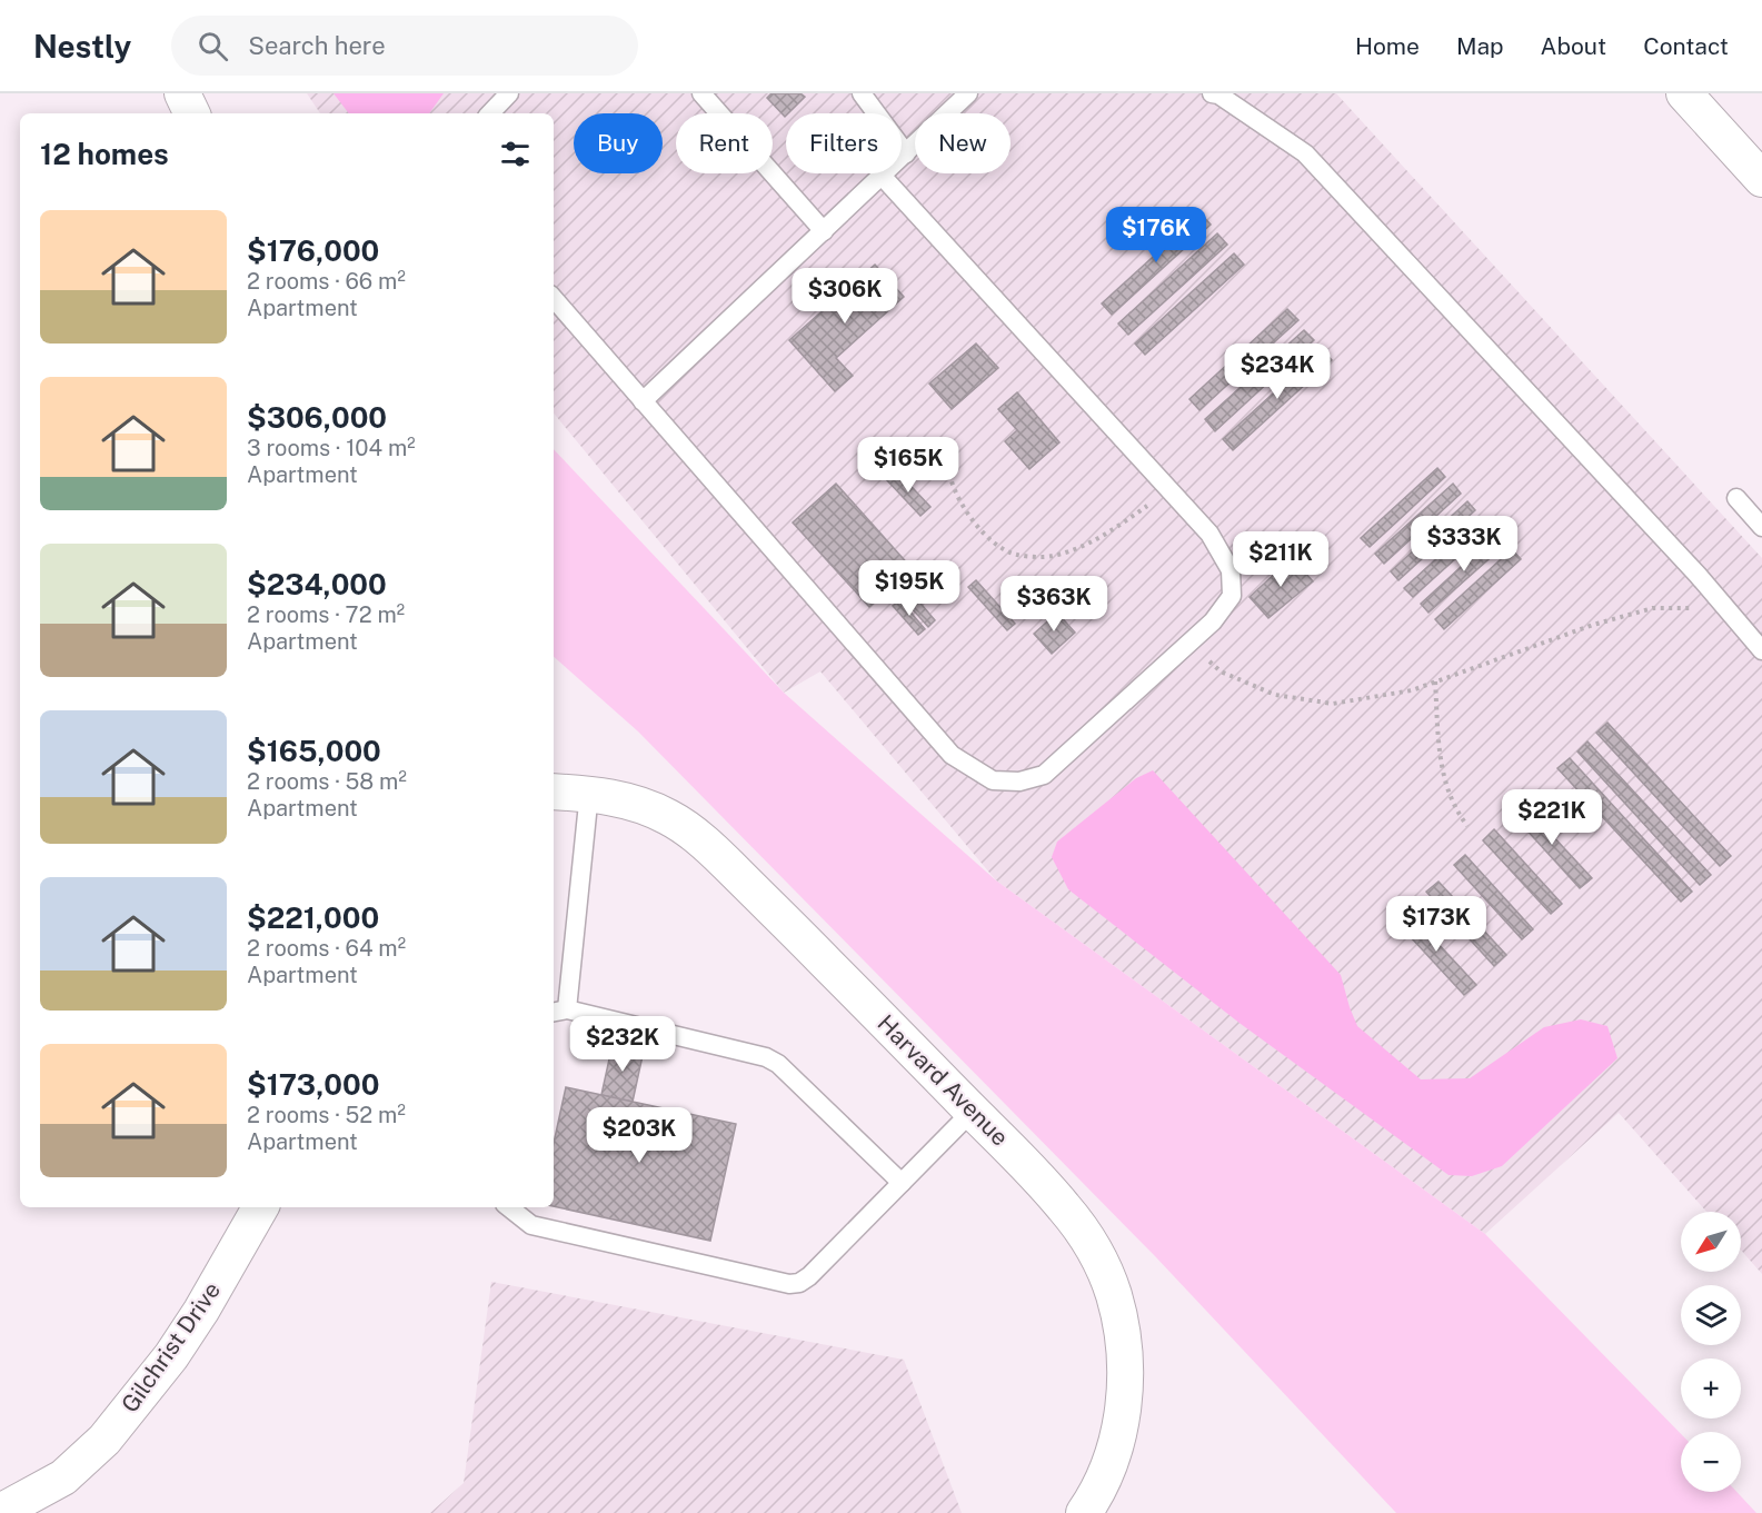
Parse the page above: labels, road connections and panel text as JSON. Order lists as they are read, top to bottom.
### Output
{
  "streets": {
    "street": ["Harvard Avenue", "Gilchrist Drive"]
  },
  "north": "bottom left",
  "page": {
    "header": "Nestly",
    "search": "Search here",
    "nav": [
      "Home",
      "Map",
      "About",
      "Contact"
    ],
    "chip": [
      "Buy",
      "Rent",
      "Filters",
      "New"
    ],
    "heading": "12 homes",
    "list": [
      {
        "name": "$176,000",
        "note": "2 rooms · 66 m² · Apartment"
      },
      {
        "name": "$306,000",
        "note": "3 rooms · 104 m² · Apartment"
      },
      {
        "name": "$234,000",
        "note": "2 rooms · 72 m² · Apartment"
      },
      {
        "name": "$165,000",
        "note": "2 rooms · 58 m² · Apartment"
      },
      {
        "name": "$221,000",
        "note": "2 rooms · 64 m² · Apartment"
      },
      {
        "name": "$173,000",
        "note": "2 rooms · 52 m² · Apartment"
      }
    ],
    "price": [
      "$176K",
      "$306K",
      "$234K",
      "$165K",
      "$333K",
      "$211K",
      "$195K",
      "$363K",
      "$221K",
      "$173K",
      "$232K",
      "$203K"
    ],
    "map_buttons": ["+", "−"]
  }
}
